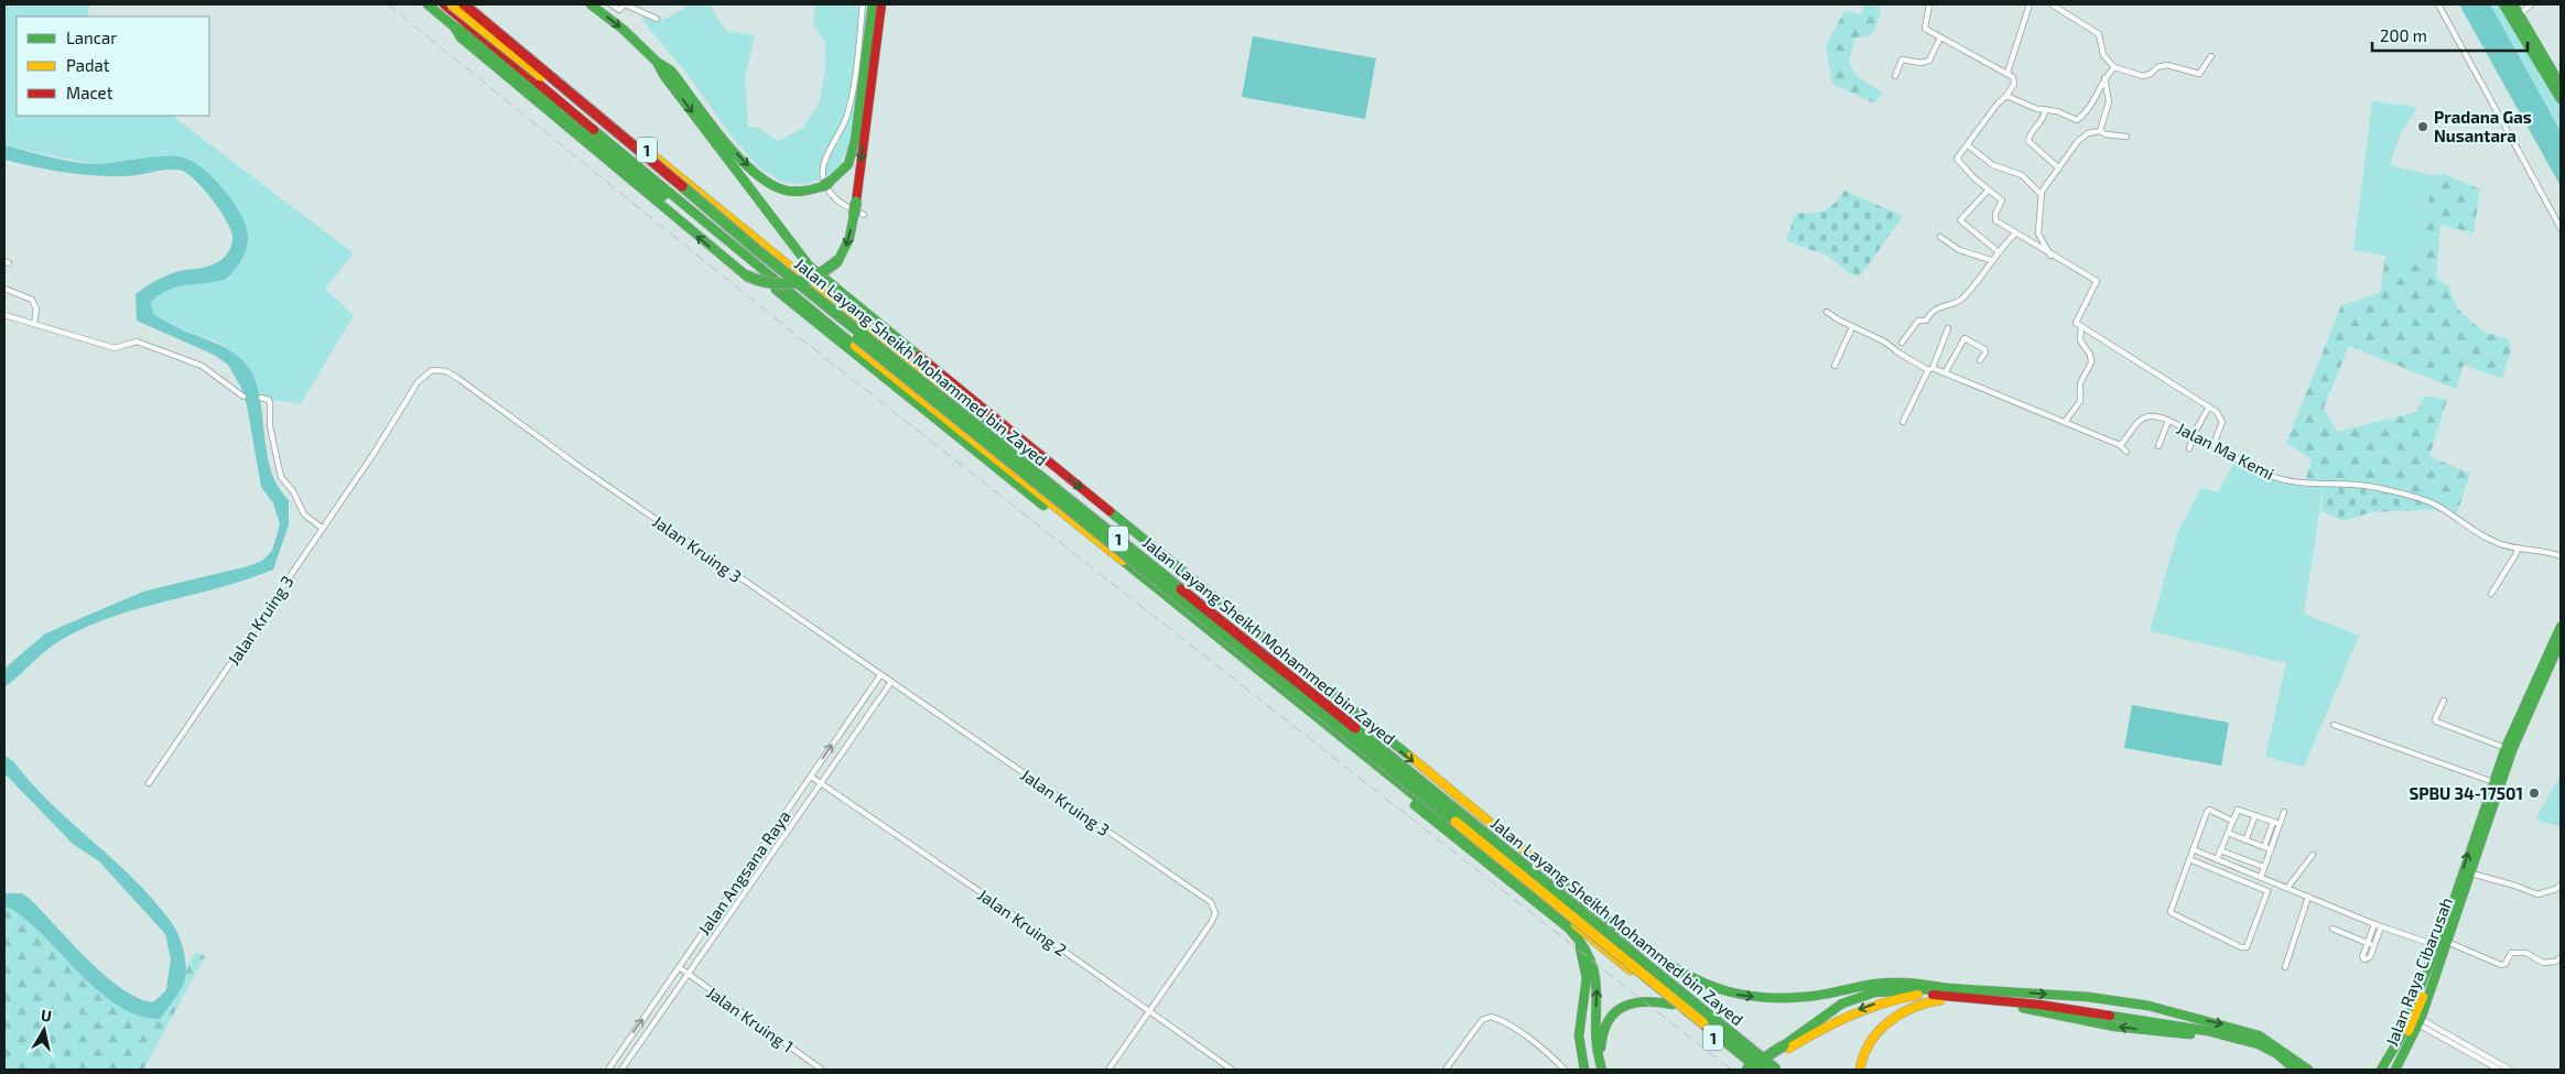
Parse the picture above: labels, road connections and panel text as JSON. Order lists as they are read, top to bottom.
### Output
{
  "streets": {
    "main road": ["1", "Jalan Layang Sheikh Mohammed bin Zayed", "Jalan Raya Cibarusah"],
    "street": [
      "Jalan Ma Kemi",
      "Jalan Kruing 3",
      "Jalan Angsana Raya",
      "Jalan Kruing 2",
      "Jalan Kruing 1"
    ]
  },
  "crossings": [
    ["1", "Jalan Layang Sheikh Mohammed bin Zayed"],
    ["Jalan Kruing 3", "Jalan Angsana Raya"],
    ["Jalan Kruing 3", "Jalan Kruing 2"],
    ["Jalan Angsana Raya", "Jalan Kruing 2"],
    ["Jalan Angsana Raya", "Jalan Kruing 1"]
  ],
  "places": ["Pradana Gas Nusantara", "SPBU 34-17501"],
  "legend": ["Lancar", "Padat", "Macet"],
  "scale_bar": "200 m",
  "north": "top"
}
